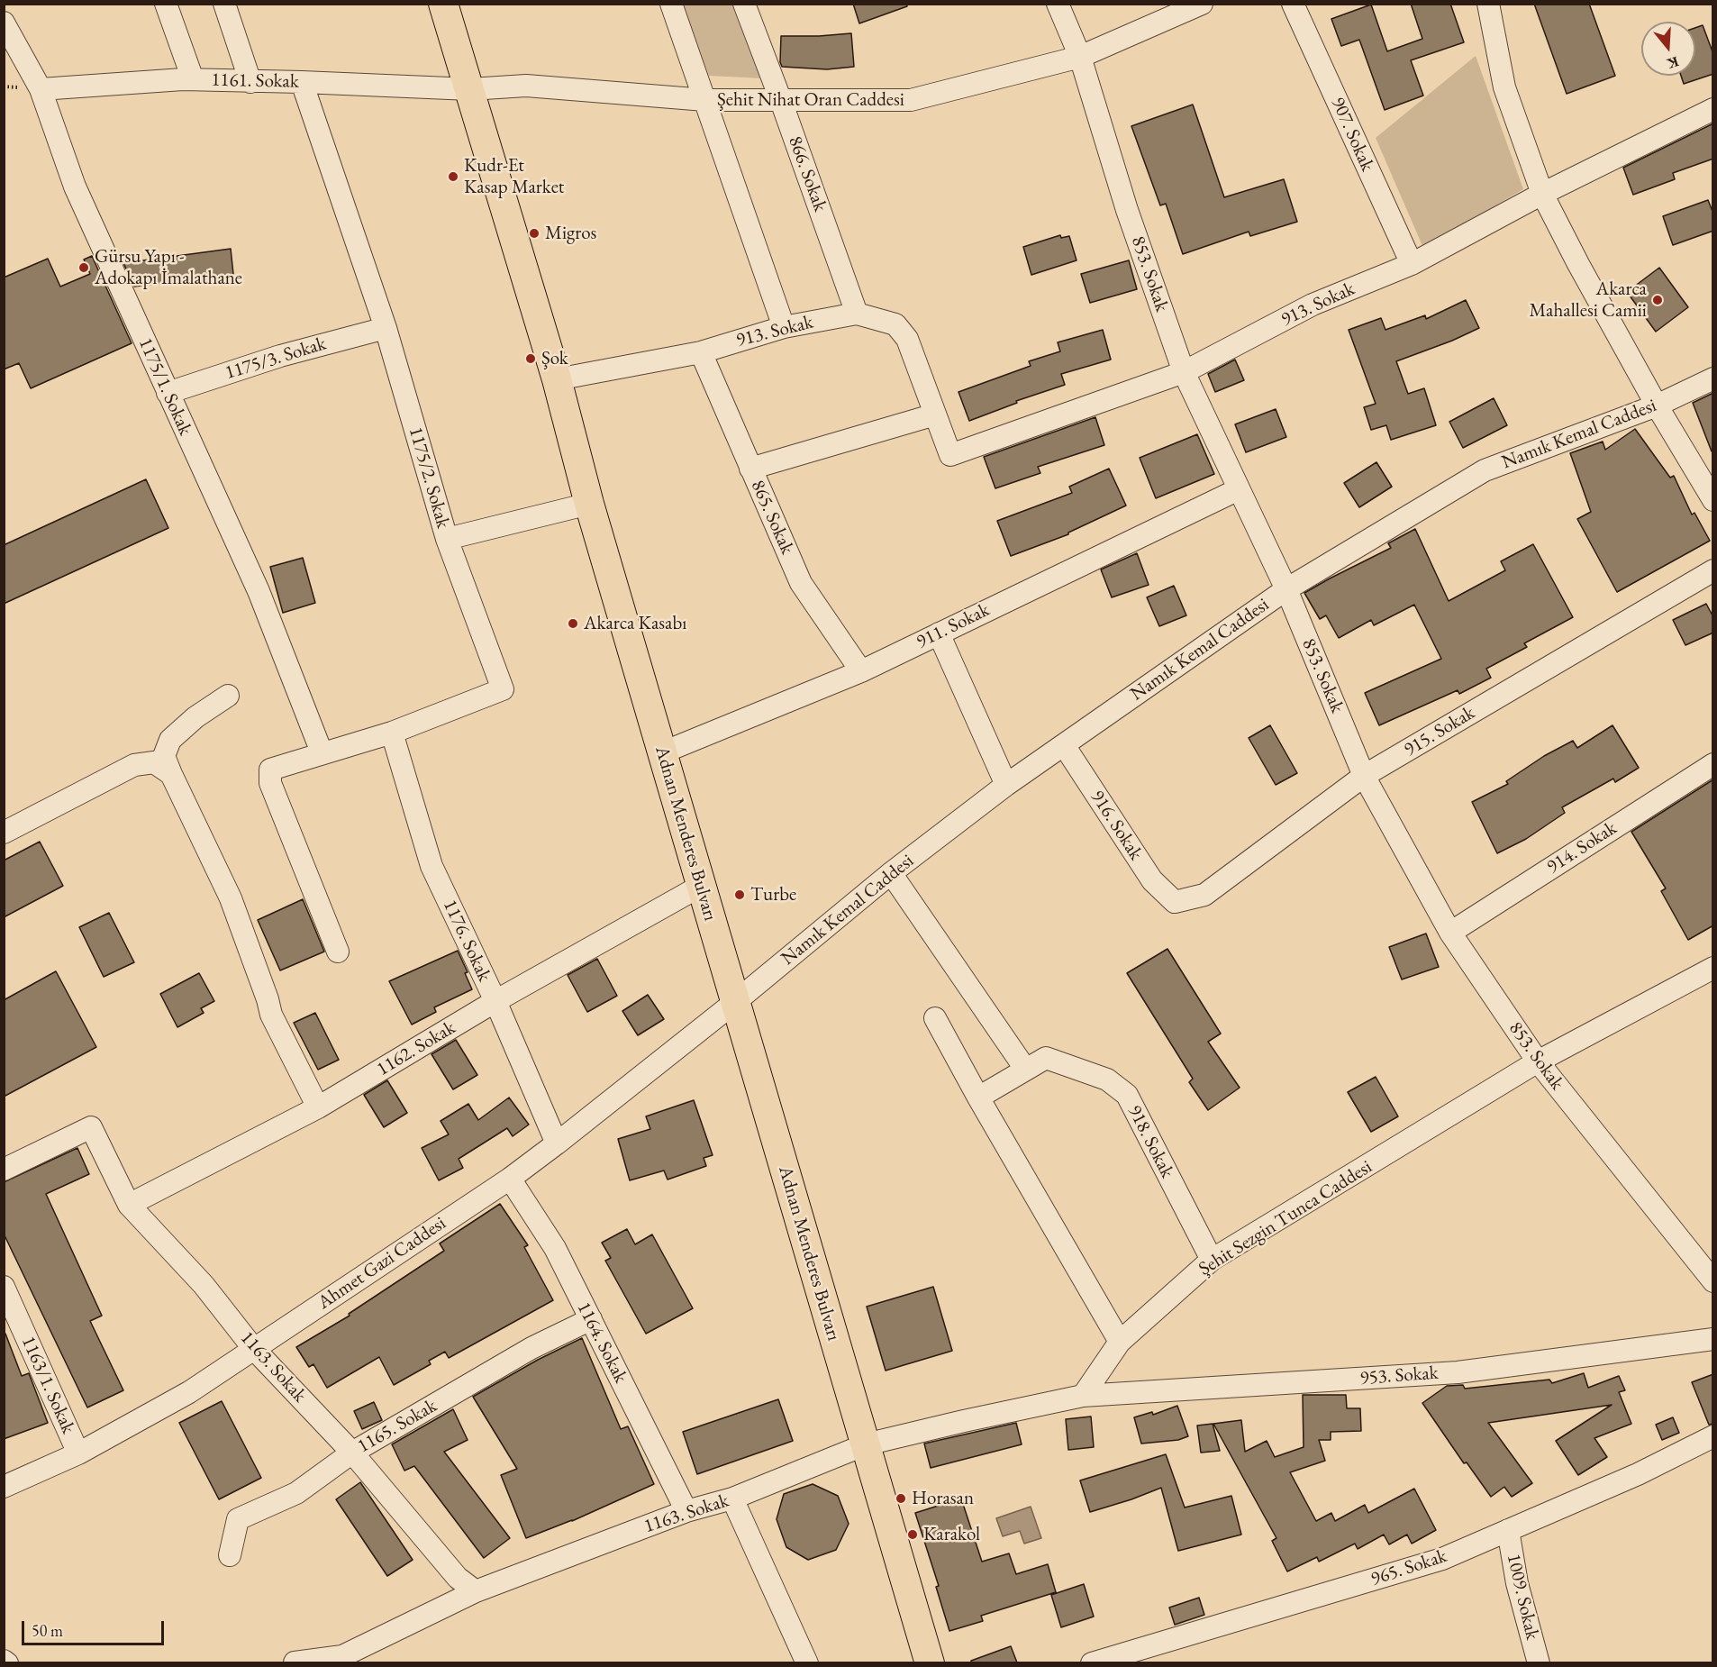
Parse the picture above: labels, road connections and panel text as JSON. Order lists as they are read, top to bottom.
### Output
{
  "streets": {
    "main road": ["Adnan Menderes Bulvarı"],
    "street": [
      "1161. Sokak",
      "Şehit Nihat Oran Caddesi",
      "907. Sokak",
      "866. Sokak",
      "853. Sokak",
      "913. Sokak",
      "1175/3. Sokak",
      "1175/1. Sokak",
      "Namık Kemal Caddesi",
      "1175/2. Sokak",
      "865. Sokak",
      "911. Sokak",
      "915. Sokak",
      "916. Sokak",
      "914. Sokak",
      "1176. Sokak",
      "1162. Sokak",
      "918. Sokak",
      "Şehit Sezgin Tunca Caddesi",
      "Ahmet Gazi Caddesi",
      "1164. Sokak",
      "1163. Sokak",
      "953. Sokak",
      "1163/1. Sokak",
      "1165. Sokak",
      "965. Sokak",
      "1009. Sokak"
    ]
  },
  "crossings": [
    ["1161. Sokak", "Şehit Nihat Oran Caddesi"],
    ["1161. Sokak", "1175/1. Sokak"],
    ["1161. Sokak", "1175/2. Sokak"],
    ["1161. Sokak", "Adnan Menderes Bulvarı"],
    ["Şehit Nihat Oran Caddesi", "866. Sokak"],
    ["Şehit Nihat Oran Caddesi", "853. Sokak"],
    ["Şehit Nihat Oran Caddesi", "Adnan Menderes Bulvarı"],
    ["907. Sokak", "913. Sokak"],
    ["866. Sokak", "913. Sokak"],
    ["853. Sokak", "913. Sokak"],
    ["853. Sokak", "Namık Kemal Caddesi"],
    ["853. Sokak", "911. Sokak"],
    ["853. Sokak", "915. Sokak"],
    ["853. Sokak", "914. Sokak"],
    ["853. Sokak", "Şehit Sezgin Tunca Caddesi"],
    ["913. Sokak", "865. Sokak"],
    ["913. Sokak", "Adnan Menderes Bulvarı"],
    ["1175/3. Sokak", "1175/1. Sokak"],
    ["1175/3. Sokak", "1175/2. Sokak"],
    ["1175/1. Sokak", "1175/2. Sokak"],
    ["Namık Kemal Caddesi", "916. Sokak"],
    ["Namık Kemal Caddesi", "Adnan Menderes Bulvarı"],
    ["Namık Kemal Caddesi", "Ahmet Gazi Caddesi"],
    ["1175/2. Sokak", "1176. Sokak"],
    ["865. Sokak", "911. Sokak"],
    ["911. Sokak", "Adnan Menderes Bulvarı"],
    ["915. Sokak", "916. Sokak"],
    ["Adnan Menderes Bulvarı", "1162. Sokak"],
    ["Adnan Menderes Bulvarı", "Ahmet Gazi Caddesi"],
    ["Adnan Menderes Bulvarı", "1163. Sokak"],
    ["1176. Sokak", "1162. Sokak"],
    ["1176. Sokak", "Ahmet Gazi Caddesi"],
    ["1162. Sokak", "1163. Sokak"],
    ["918. Sokak", "Şehit Sezgin Tunca Caddesi"],
    ["Şehit Sezgin Tunca Caddesi", "953. Sokak"],
    ["Ahmet Gazi Caddesi", "1164. Sokak"],
    ["Ahmet Gazi Caddesi", "1163. Sokak"],
    ["Ahmet Gazi Caddesi", "1163/1. Sokak"],
    ["1164. Sokak", "1163. Sokak"],
    ["1164. Sokak", "1165. Sokak"],
    ["1163. Sokak", "1165. Sokak"],
    ["965. Sokak", "1009. Sokak"]
  ],
  "places": [
    "Kudr-Et Kasap Market",
    "Migros",
    "Gürsu Yapı - Adokapı İmalathane",
    "Akarca Mahallesi Camii",
    "Şok",
    "Akarca Kasabı",
    "Turbe",
    "Horasan",
    "Karakol"
  ],
  "scale_bar": "50 m",
  "north": "bottom"
}
